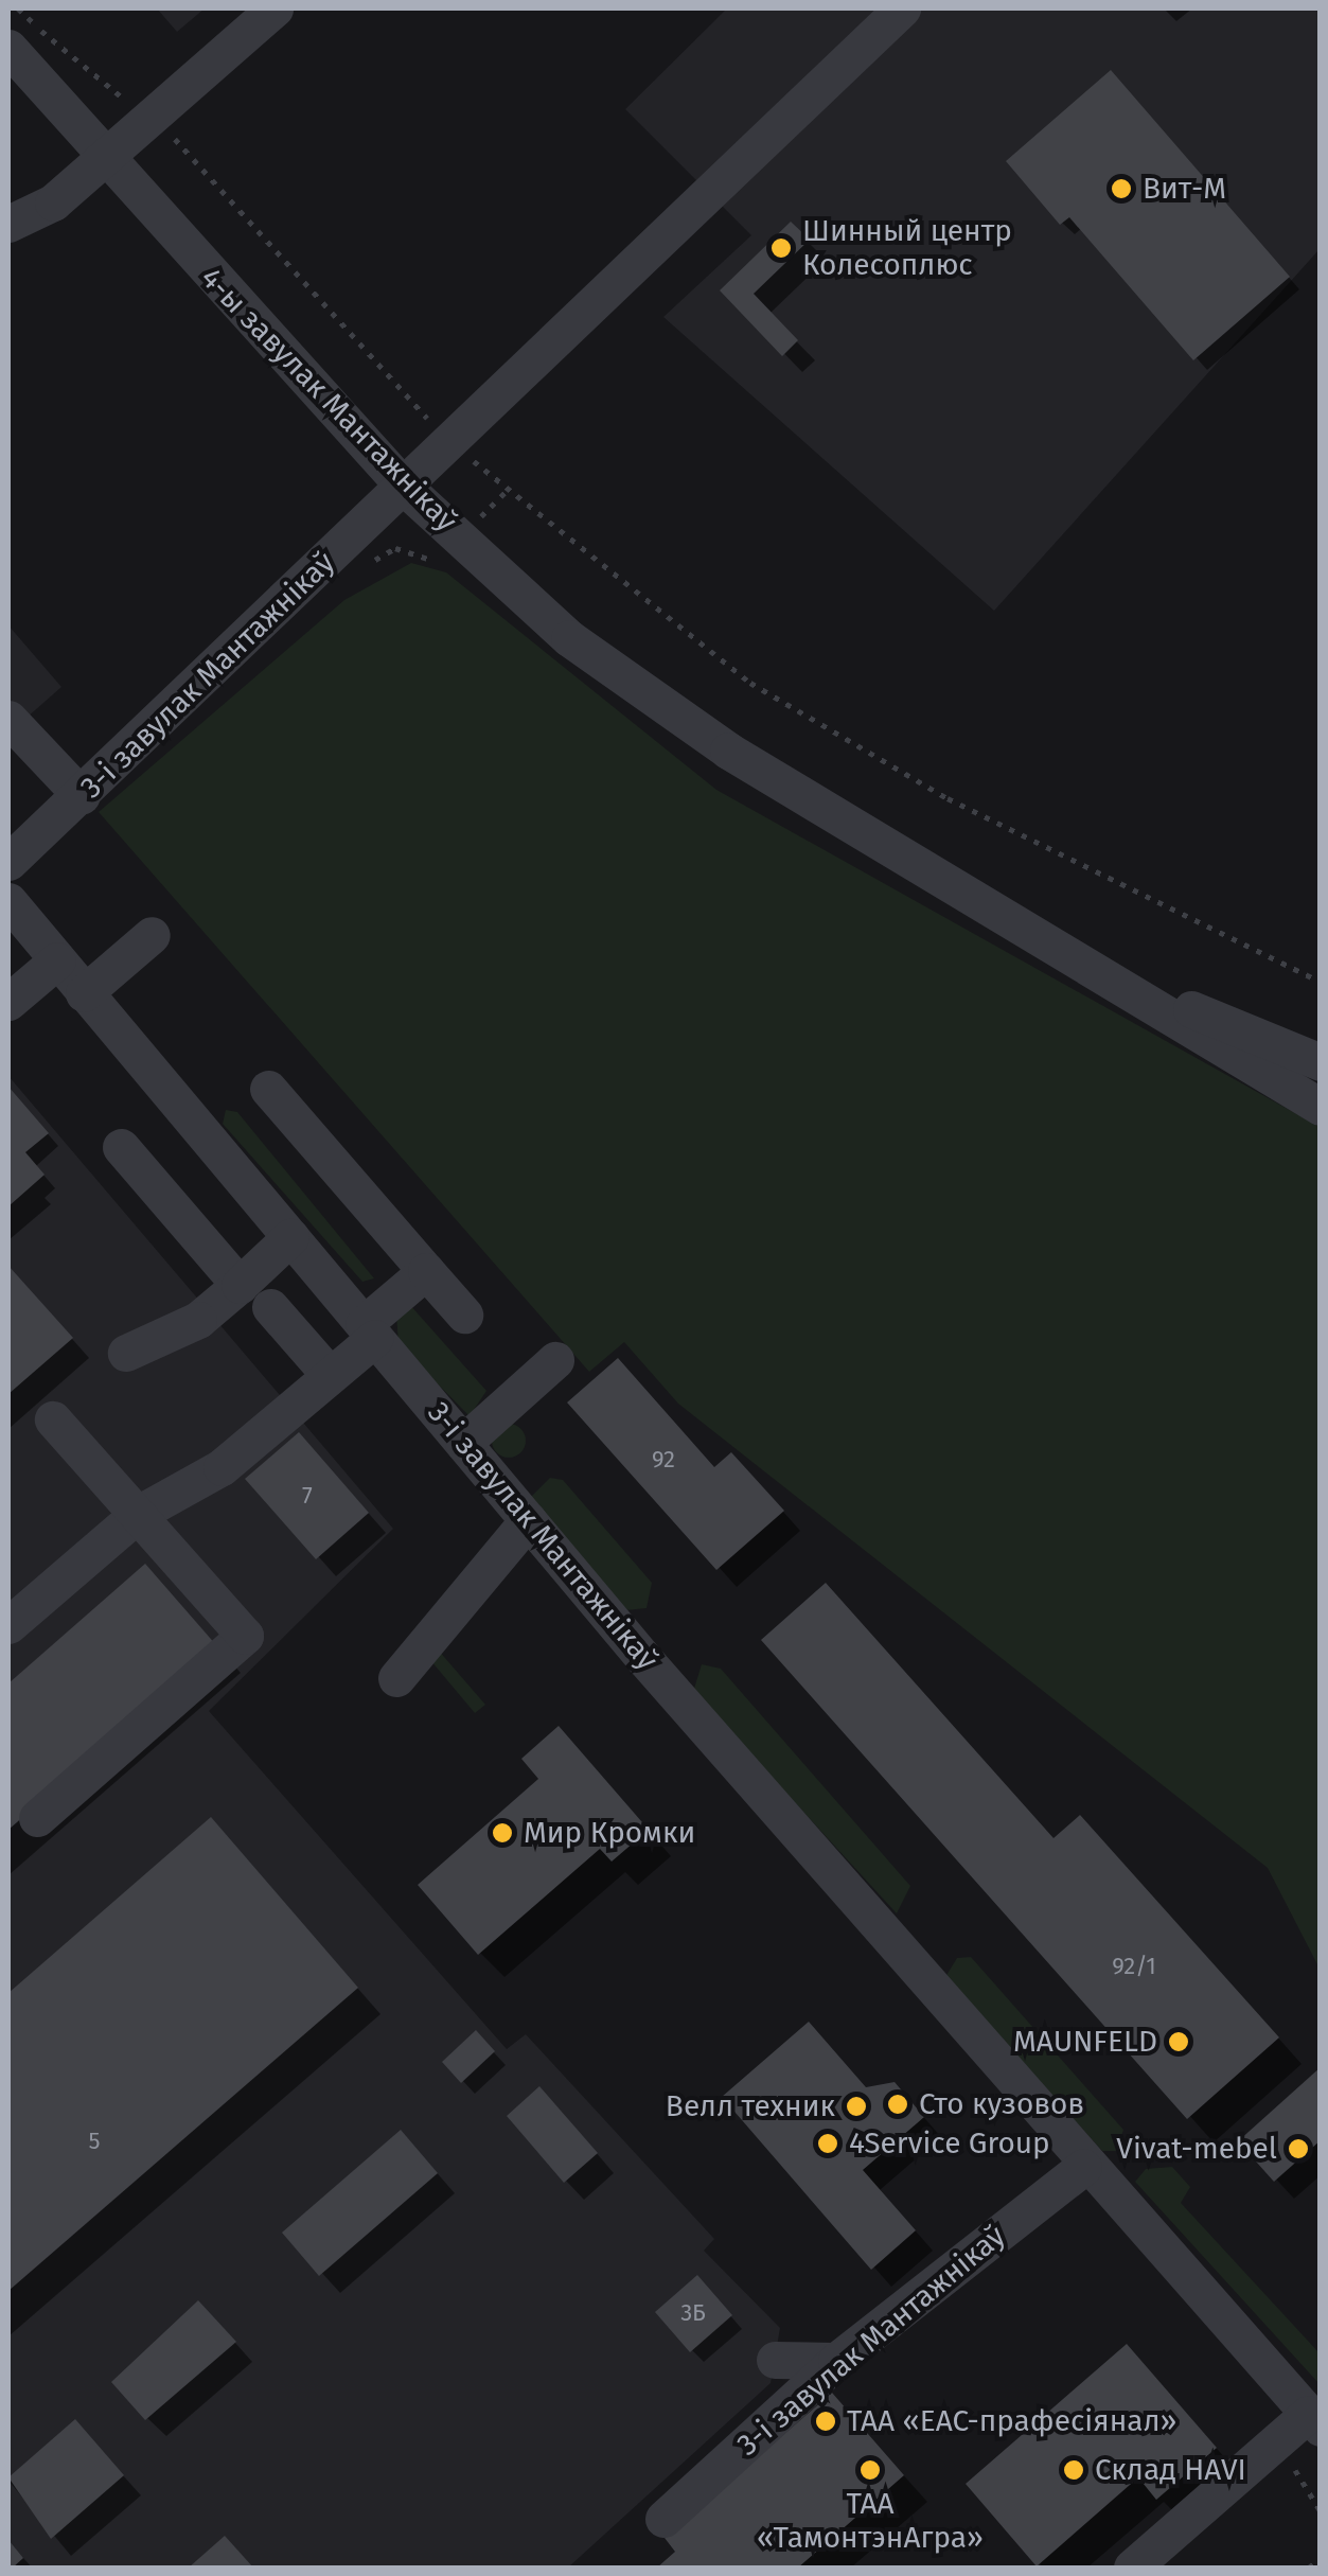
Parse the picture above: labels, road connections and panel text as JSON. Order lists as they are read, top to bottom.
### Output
{
  "streets": {
    "street": ["4-ы завулак Мантажнікаў", "3-і завулак Мантажнікаў"]
  },
  "crossings": [
    ["4-ы завулак Мантажнікаў", "3-і завулак Мантажнікаў"]
  ],
  "places": [
    "Вит-М",
    "Шинный центр Колесоплюс",
    "Мир Кромки",
    "MAUNFELD",
    "Сто кузовов",
    "Велл техник",
    "4Service Group",
    "Vivat-mebel",
    "ТАА «ЕАС-прафесіянал»",
    "ТАА «ТамонтэнАгра»",
    "Склад HAVI"
  ],
  "house_numbers": [
    "92",
    "7",
    "92/1",
    "5",
    "3Б"
  ]
}
